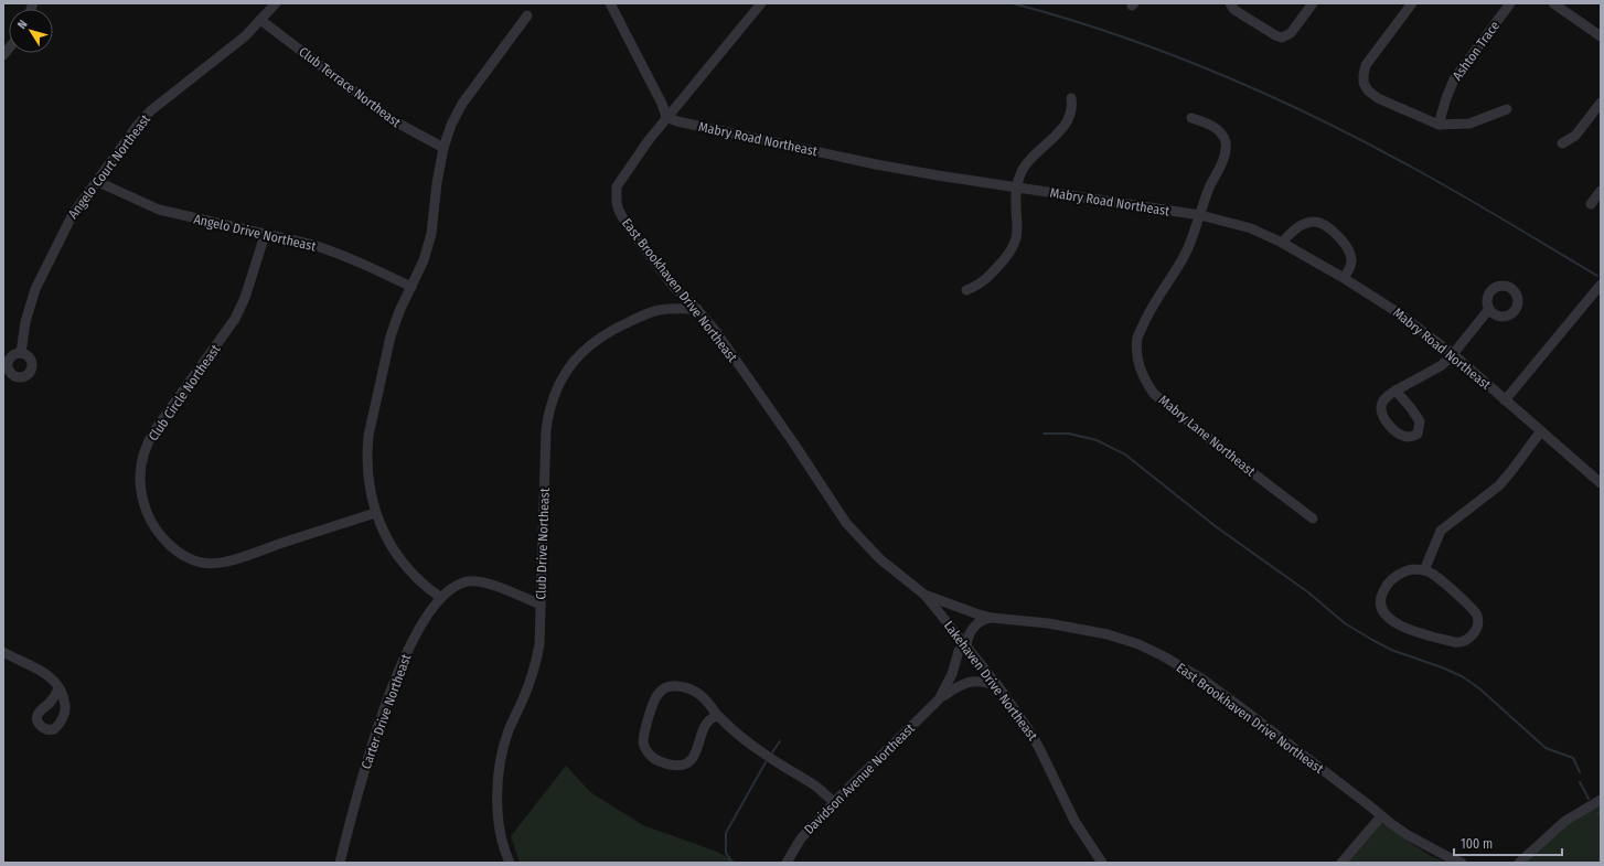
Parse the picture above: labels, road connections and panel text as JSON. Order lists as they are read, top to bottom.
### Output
{
  "streets": {
    "street": [
      "Ashton Trace",
      "Club Terrace Northeast",
      "Mabry Road Northeast",
      "Angelo Court Northeast",
      "Angelo Drive Northeast",
      "East Brookhaven Drive Northeast",
      "Club Circle Northeast",
      "Mabry Lane Northeast",
      "Club Drive Northeast",
      "Lakehaven Drive Northeast",
      "Carter Drive Northeast",
      "Davidson Avenue Northeast"
    ]
  },
  "crossings": [
    ["Club Terrace Northeast", "Angelo Court Northeast"],
    ["Mabry Road Northeast", "East Brookhaven Drive Northeast"],
    ["Mabry Road Northeast", "Mabry Lane Northeast"],
    ["Angelo Court Northeast", "Angelo Drive Northeast"],
    ["Angelo Drive Northeast", "Club Circle Northeast"],
    ["East Brookhaven Drive Northeast", "Club Drive Northeast"],
    ["East Brookhaven Drive Northeast", "Lakehaven Drive Northeast"],
    ["Club Drive Northeast", "Carter Drive Northeast"],
    ["Lakehaven Drive Northeast", "Davidson Avenue Northeast"]
  ],
  "scale_bar": "100 m",
  "north": "top left"
}
